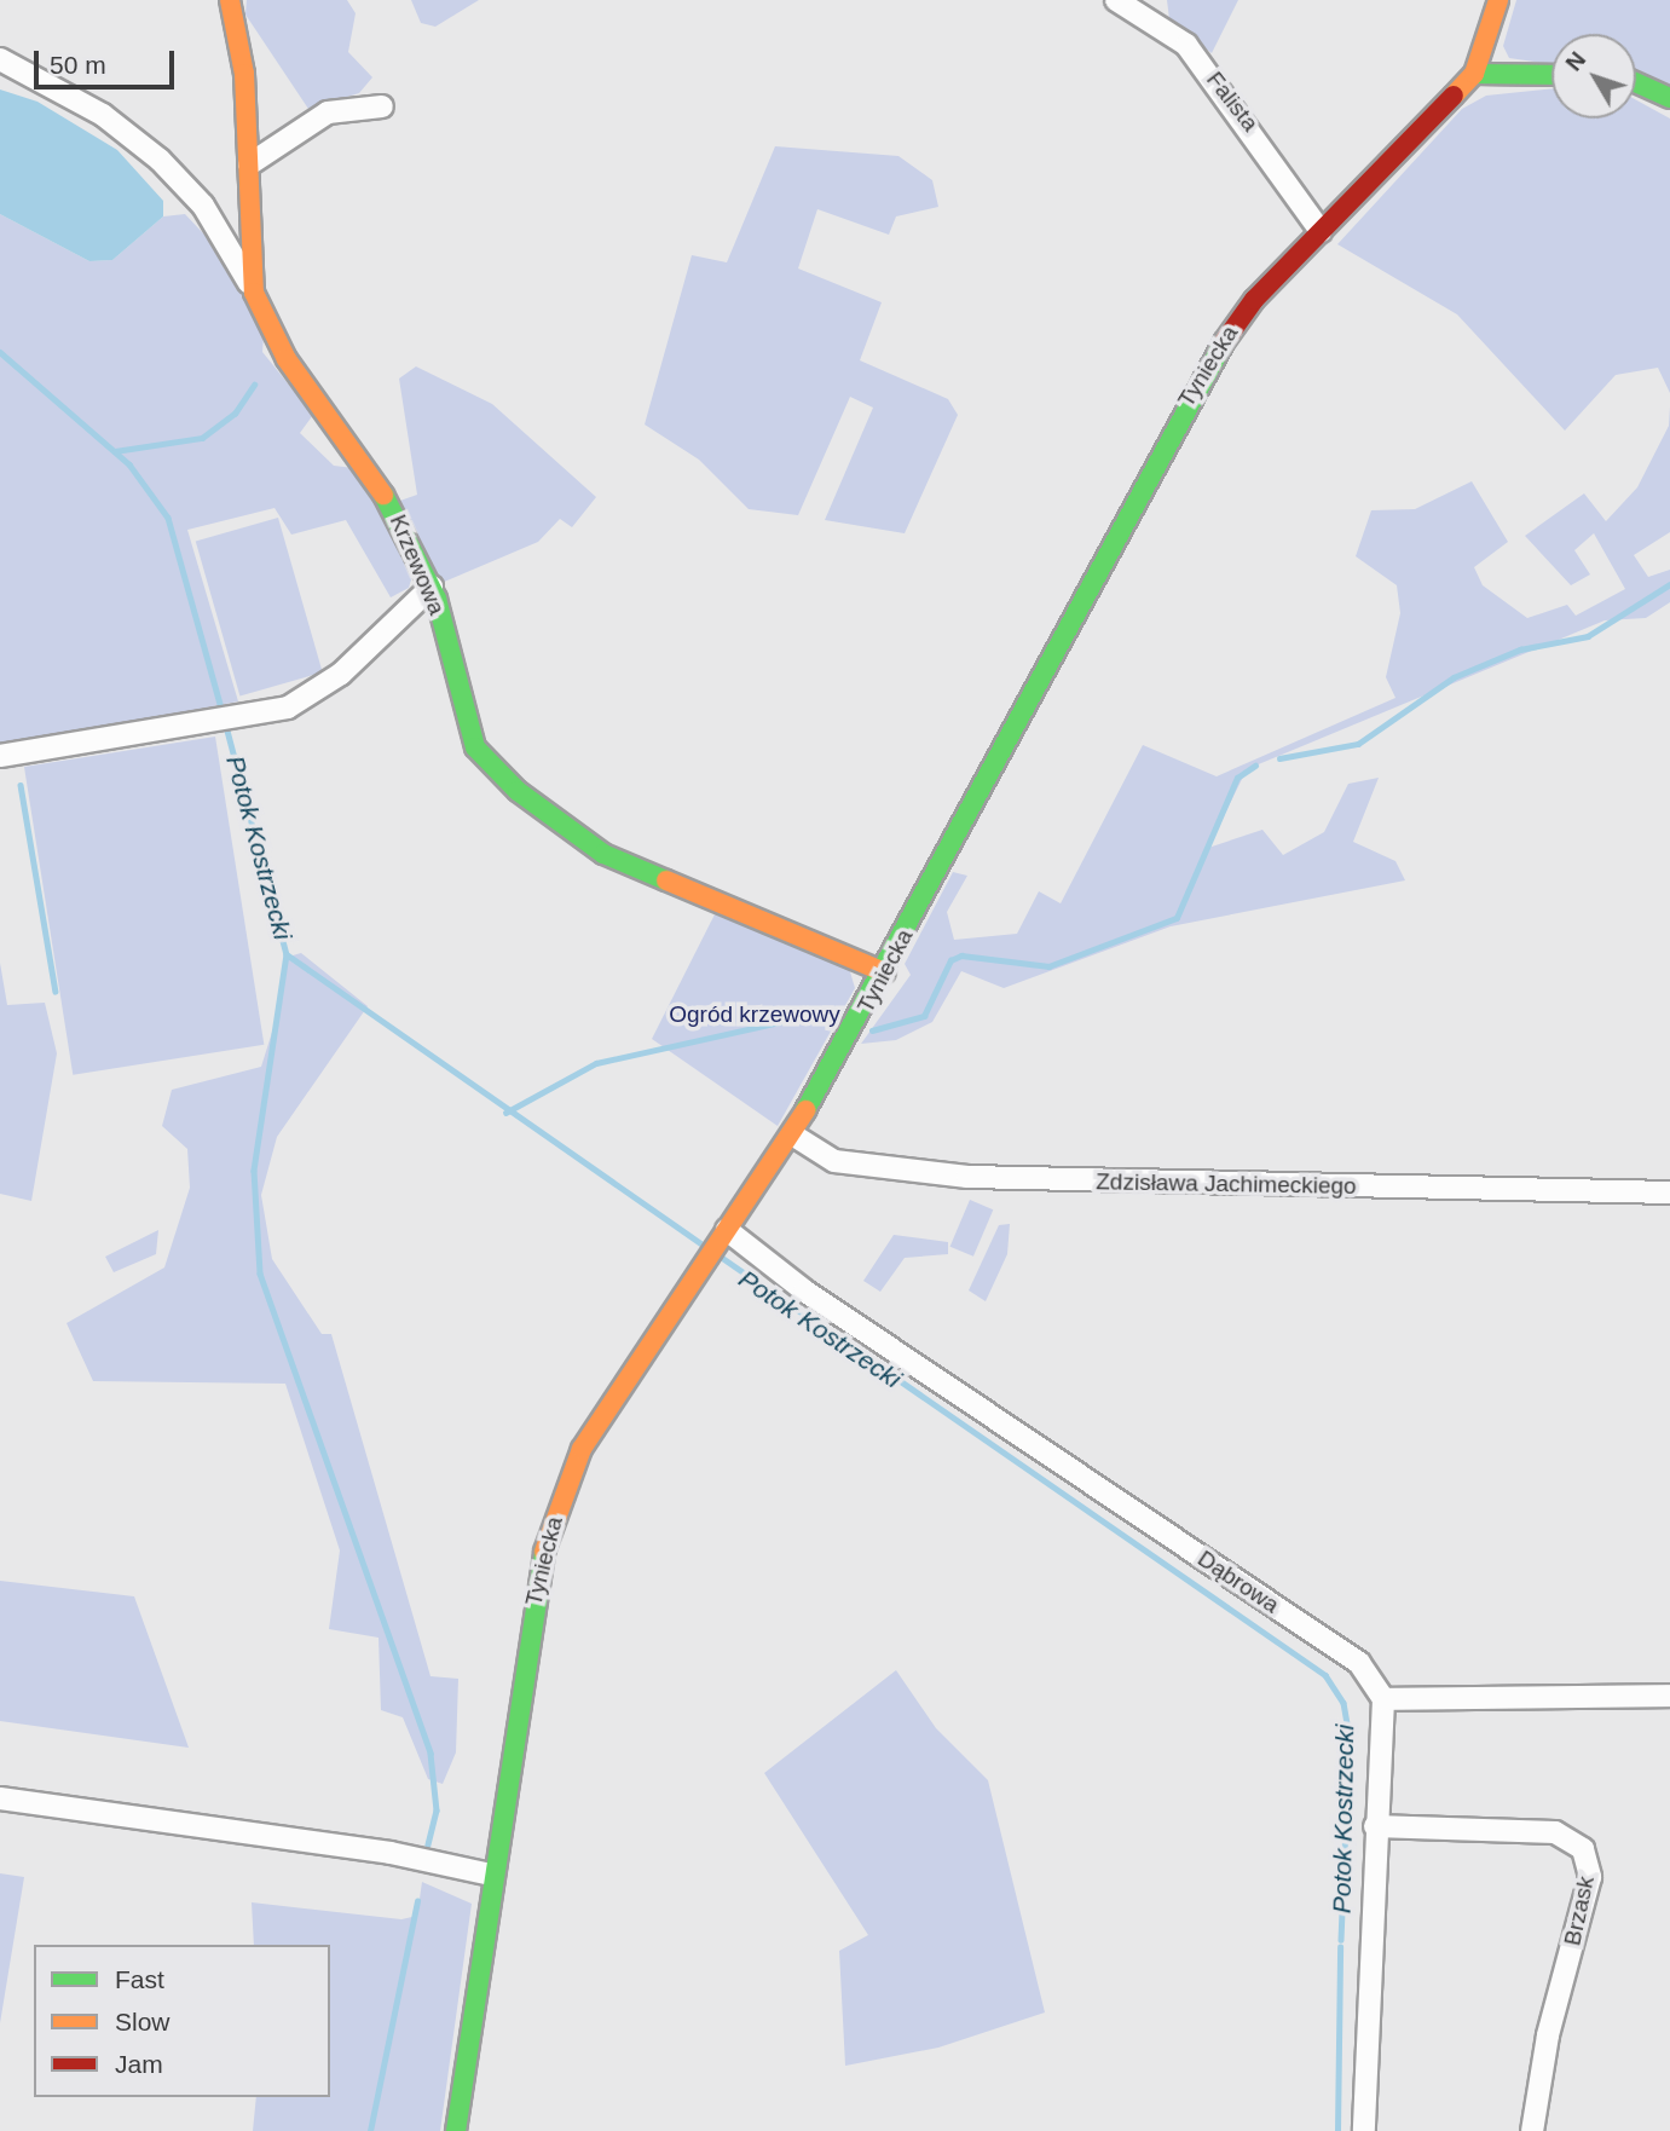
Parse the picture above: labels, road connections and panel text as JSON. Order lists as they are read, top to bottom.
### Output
{
  "streets": {
    "street": [
      "Falista",
      "Tyniecka",
      "Krzewowa",
      "Zdzisława Jachimeckiego",
      "Dąbrowa",
      "Brzask"
    ]
  },
  "crossings": [
    ["Falista", "Tyniecka"],
    ["Tyniecka", "Krzewowa"],
    ["Tyniecka", "Zdzisława Jachimeckiego"],
    ["Tyniecka", "Dąbrowa"]
  ],
  "water": ["Potok Kostrzecki"],
  "parks": ["Ogród krzewowy"],
  "legend": ["Fast", "Slow", "Jam"],
  "scale_bar": "50 m",
  "north": "top left"
}
